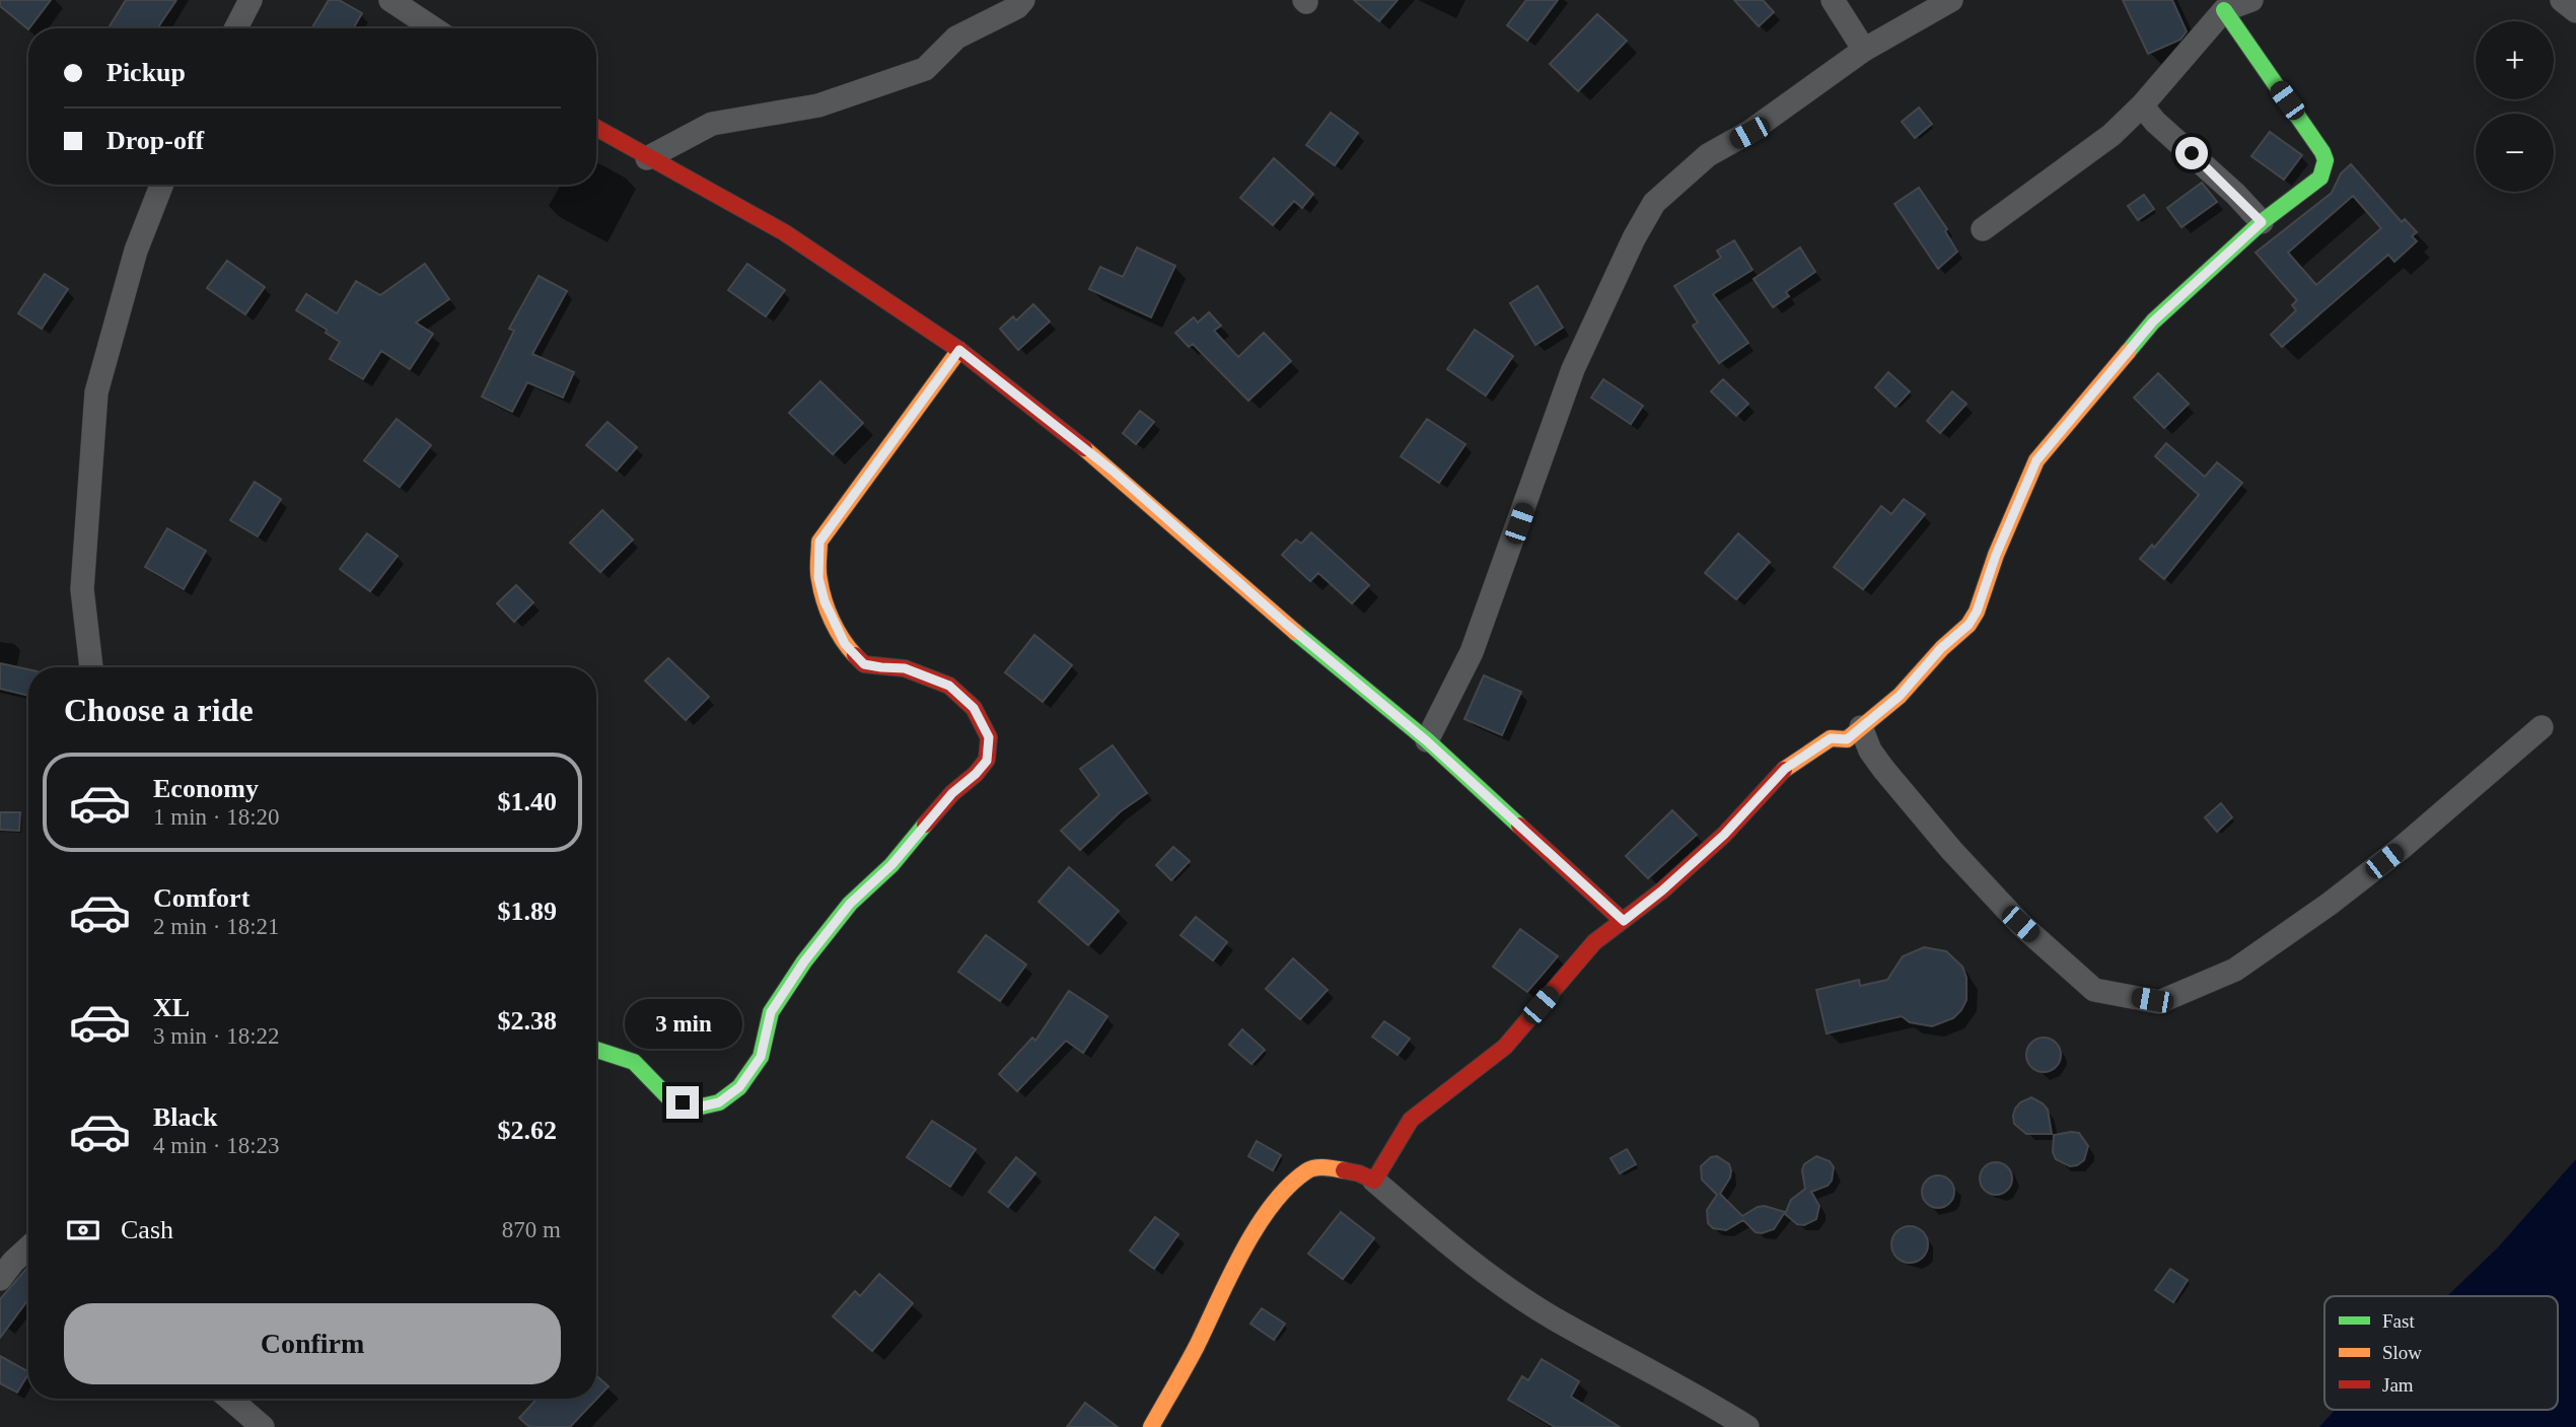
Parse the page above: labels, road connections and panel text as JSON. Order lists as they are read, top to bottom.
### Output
{
  "legend": ["Fast", "Slow", "Jam"],
  "page": {
    "map_buttons": ["+", "−"],
    "banner": ["Pickup", "Drop-off"],
    "heading": "Choose a ride",
    "list": [
      {
        "name": "Economy",
        "note": "1 min · 18:20",
        "value": "$1.40"
      },
      {
        "name": "Comfort",
        "note": "2 min · 18:21",
        "value": "$1.89"
      },
      {
        "name": "XL",
        "note": "3 min · 18:22",
        "value": "$2.38"
      },
      {
        "name": "Black",
        "note": "4 min · 18:23",
        "value": "$2.62"
      }
    ],
    "bubble": "3 min",
    "pay": ["Cash", "870 m"],
    "buttons": "Confirm"
  }
}
